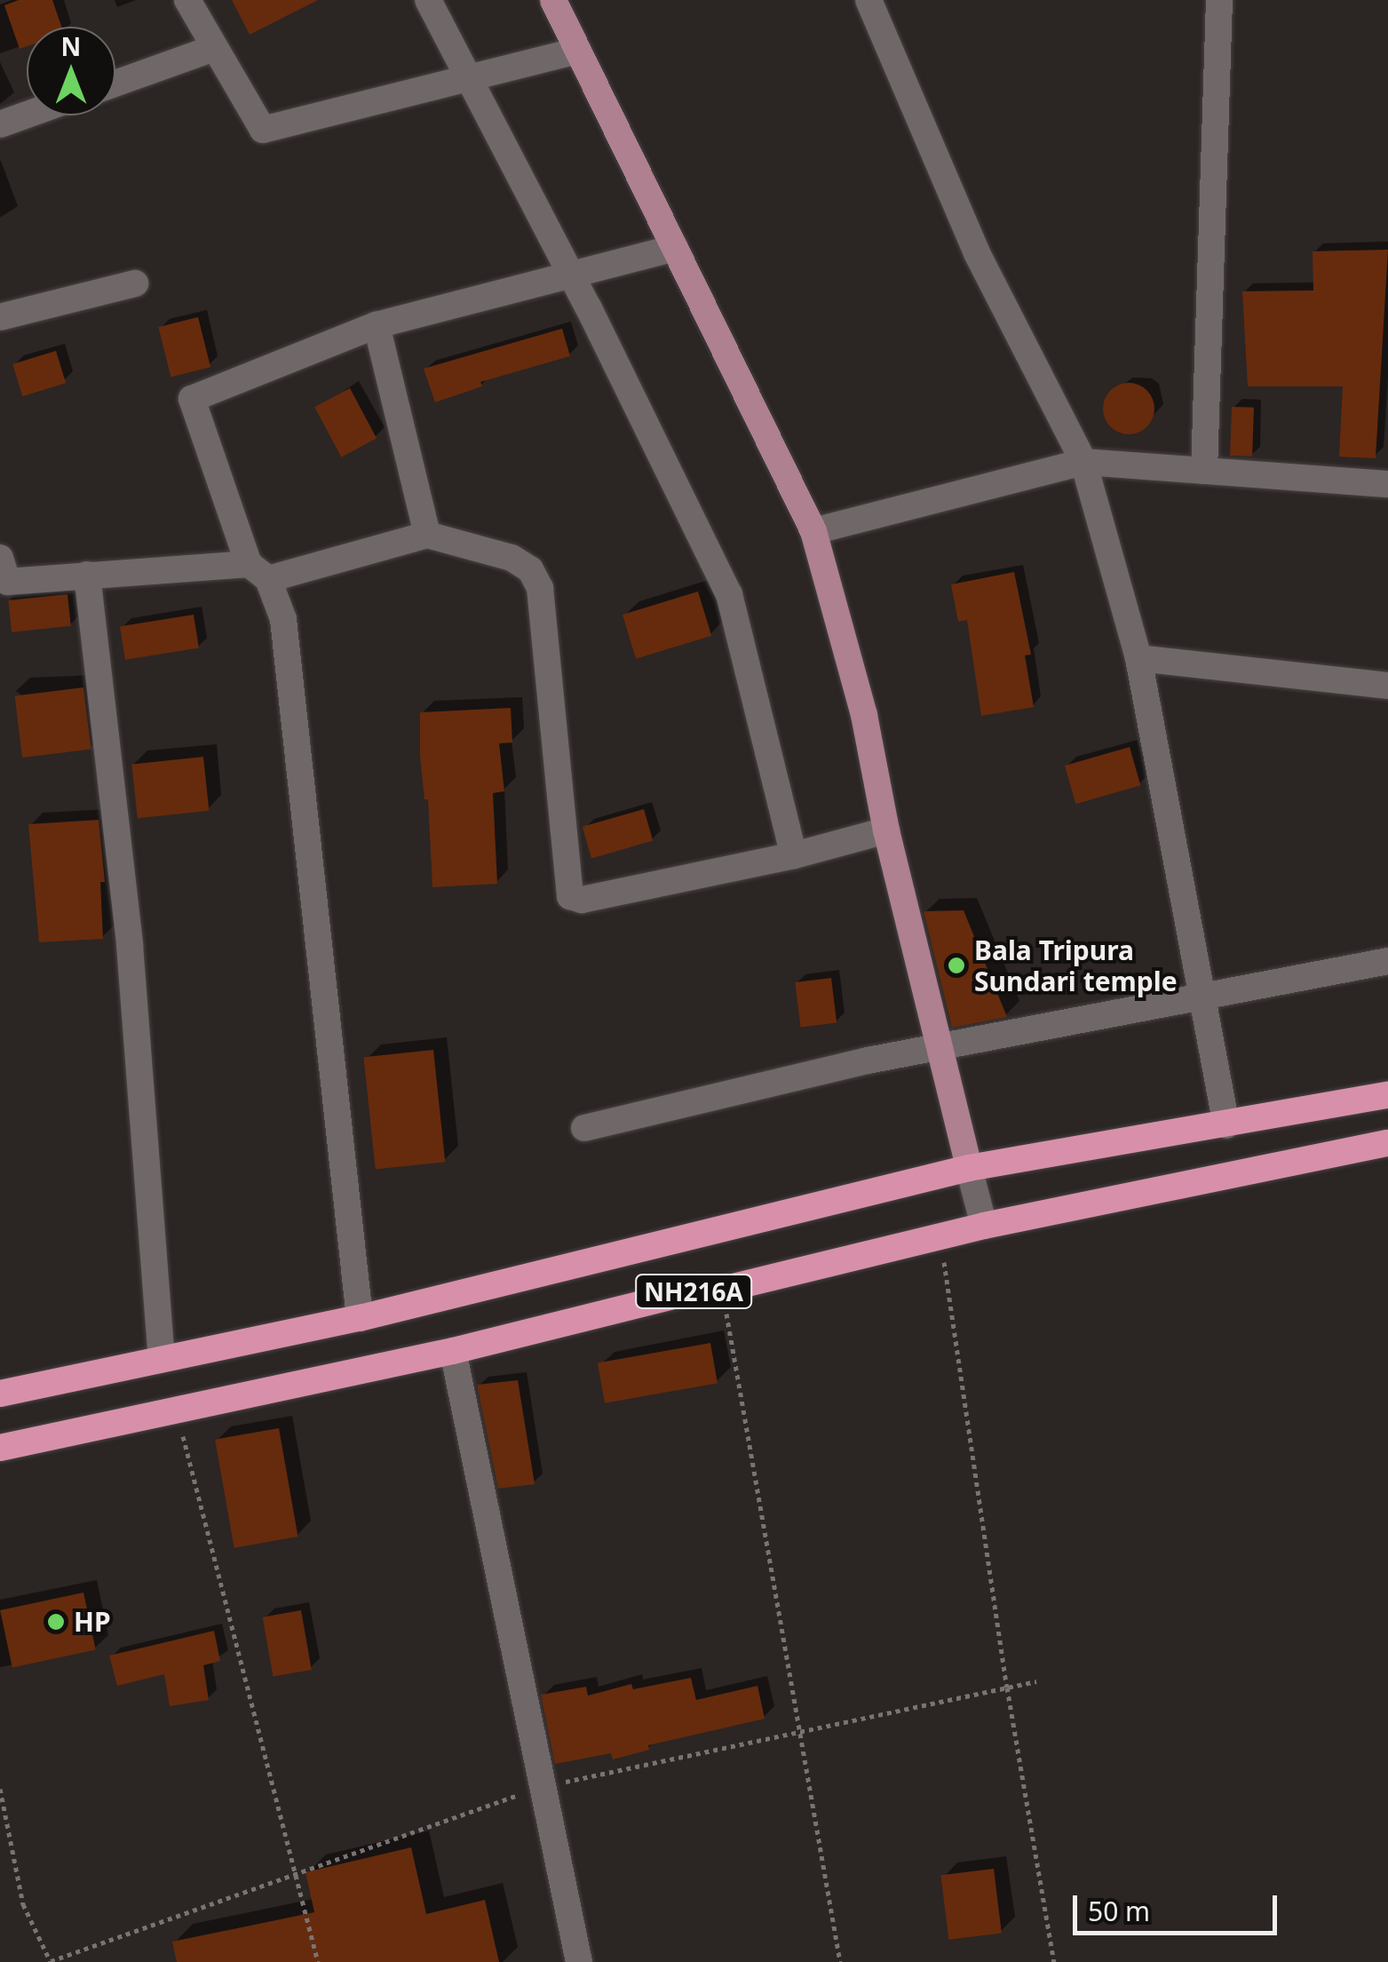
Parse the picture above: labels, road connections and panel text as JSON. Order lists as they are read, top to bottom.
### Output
{
  "streets": {
    "highway": ["NH216A"]
  },
  "places": ["Bala Tripura Sundari temple", "HP"],
  "scale_bar": "50 m",
  "north": "top"
}
